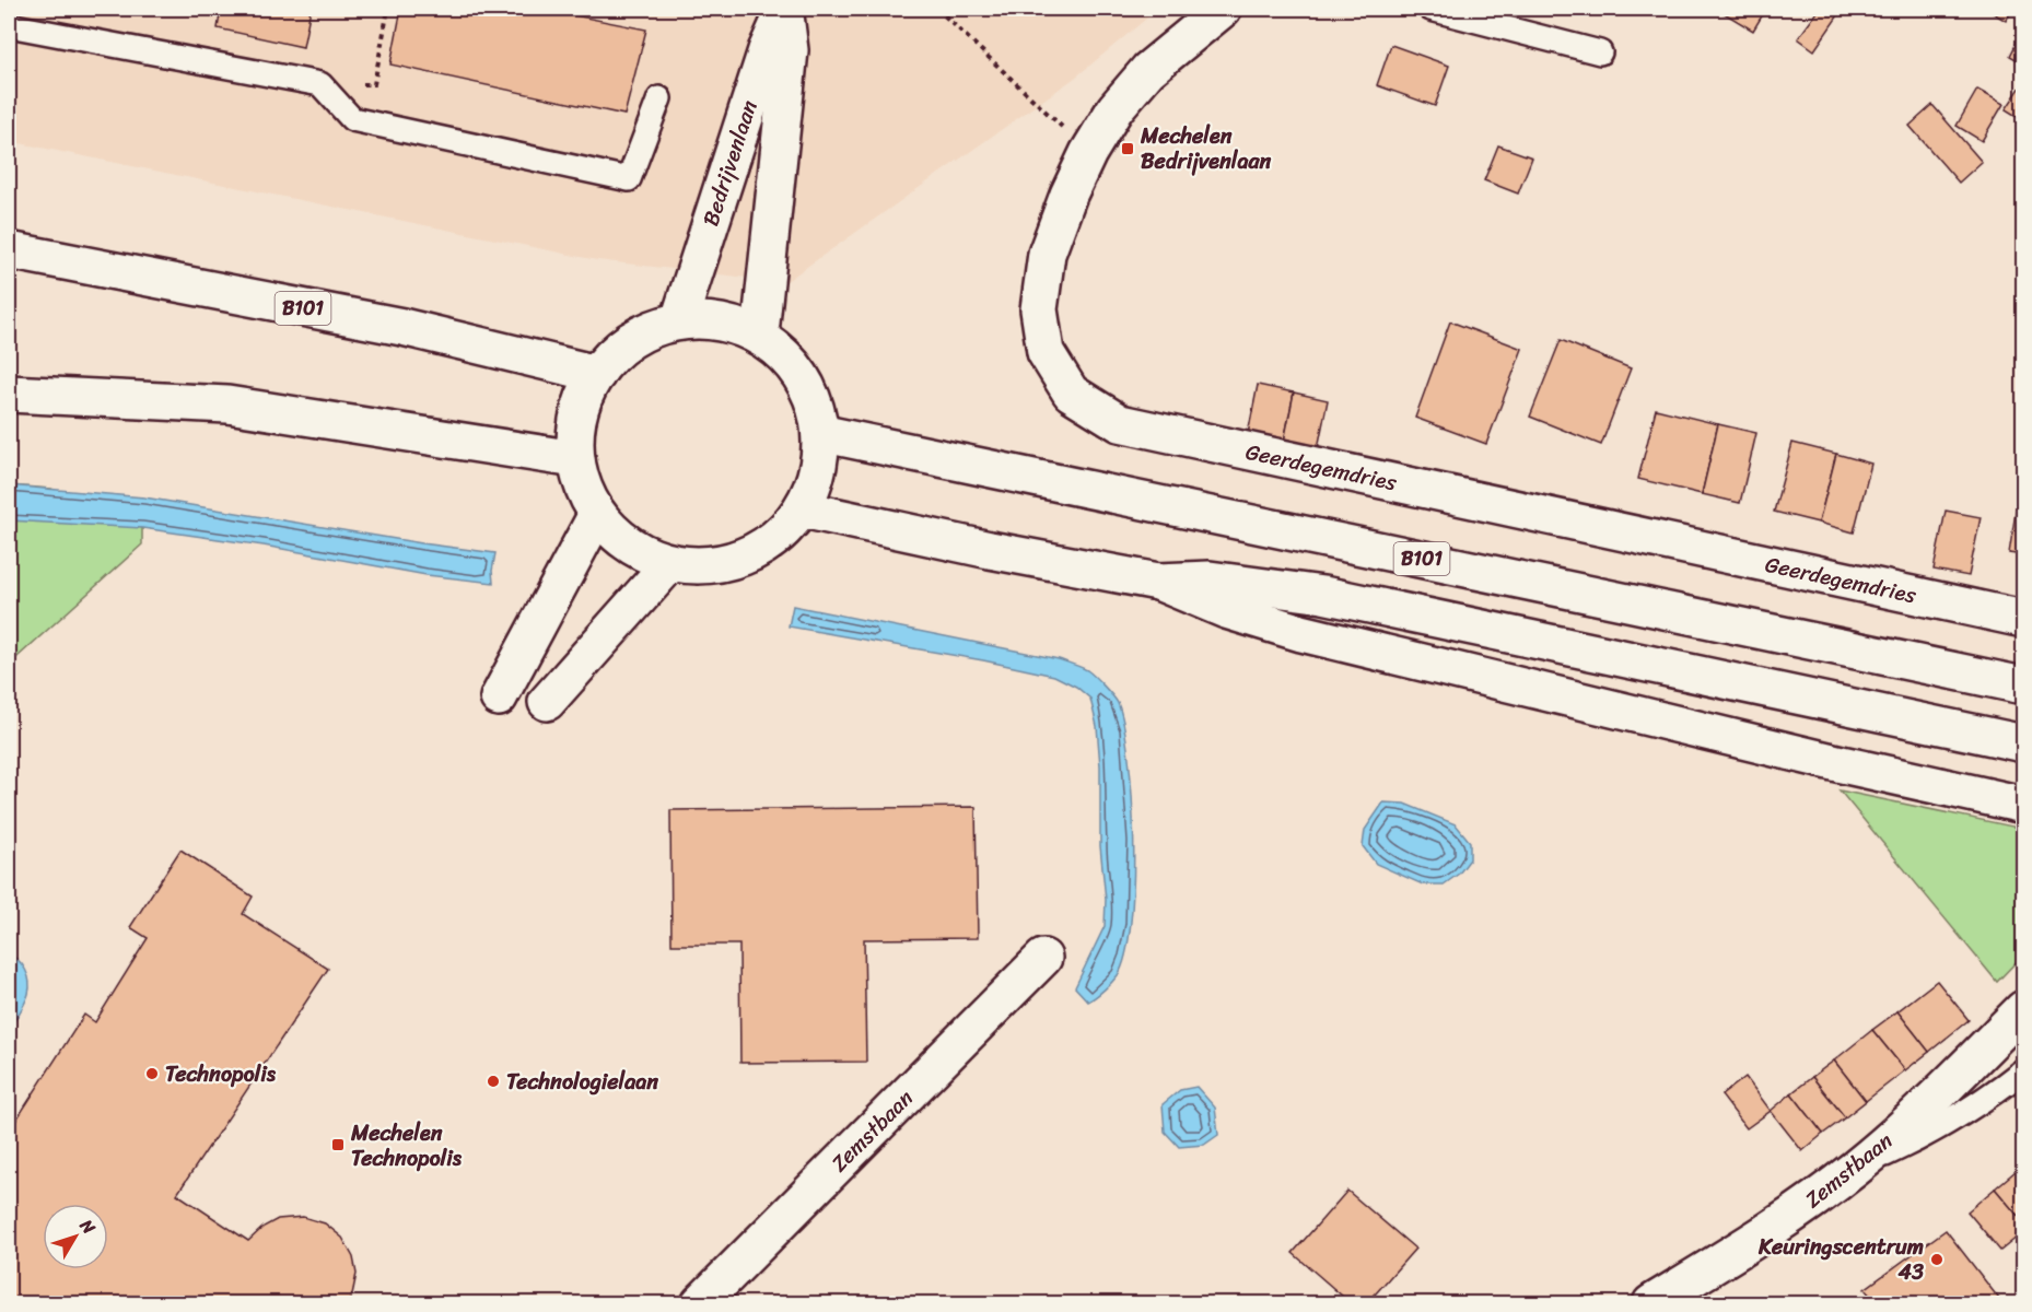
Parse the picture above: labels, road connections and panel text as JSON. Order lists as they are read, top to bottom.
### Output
{
  "streets": {
    "main road": [
      "Bedrijvenlaan",
      "B101",
      "Geerdegemdries",
      "Zemstbaan"
    ]
  },
  "places": {
    "transit": ["Mechelen Bedrijvenlaan", "Mechelen Technopolis"],
    "other": ["Technopolis", "Technologielaan", "Keuringscentrum 43"]
  },
  "north": "top right"
}
